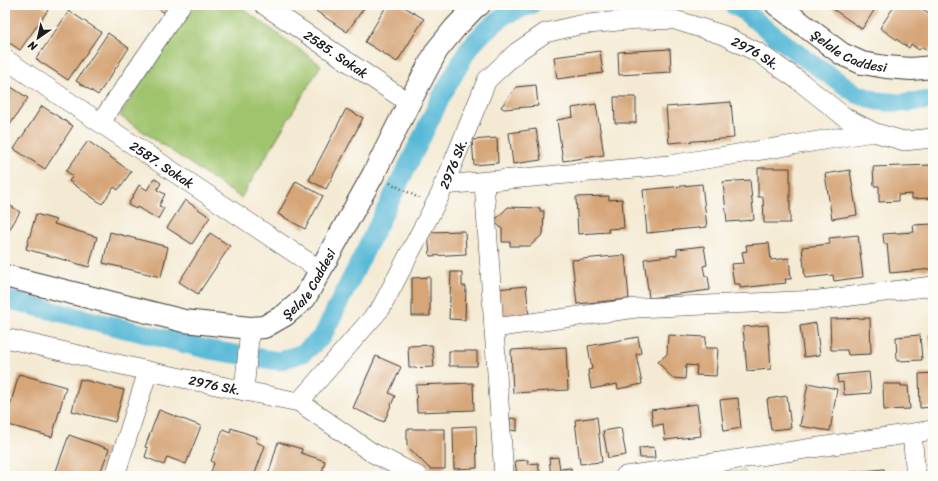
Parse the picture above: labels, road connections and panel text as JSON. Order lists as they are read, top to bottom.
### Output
{
  "streets": {
    "street": [
      "Şelale Caddesi",
      "2585. Sokak",
      "2976 Sk.",
      "2587. Sokak"
    ]
  },
  "crossings": [
    ["Şelale Caddesi", "2585. Sokak"],
    ["Şelale Caddesi", "2587. Sokak"]
  ],
  "north": "bottom left"
}
